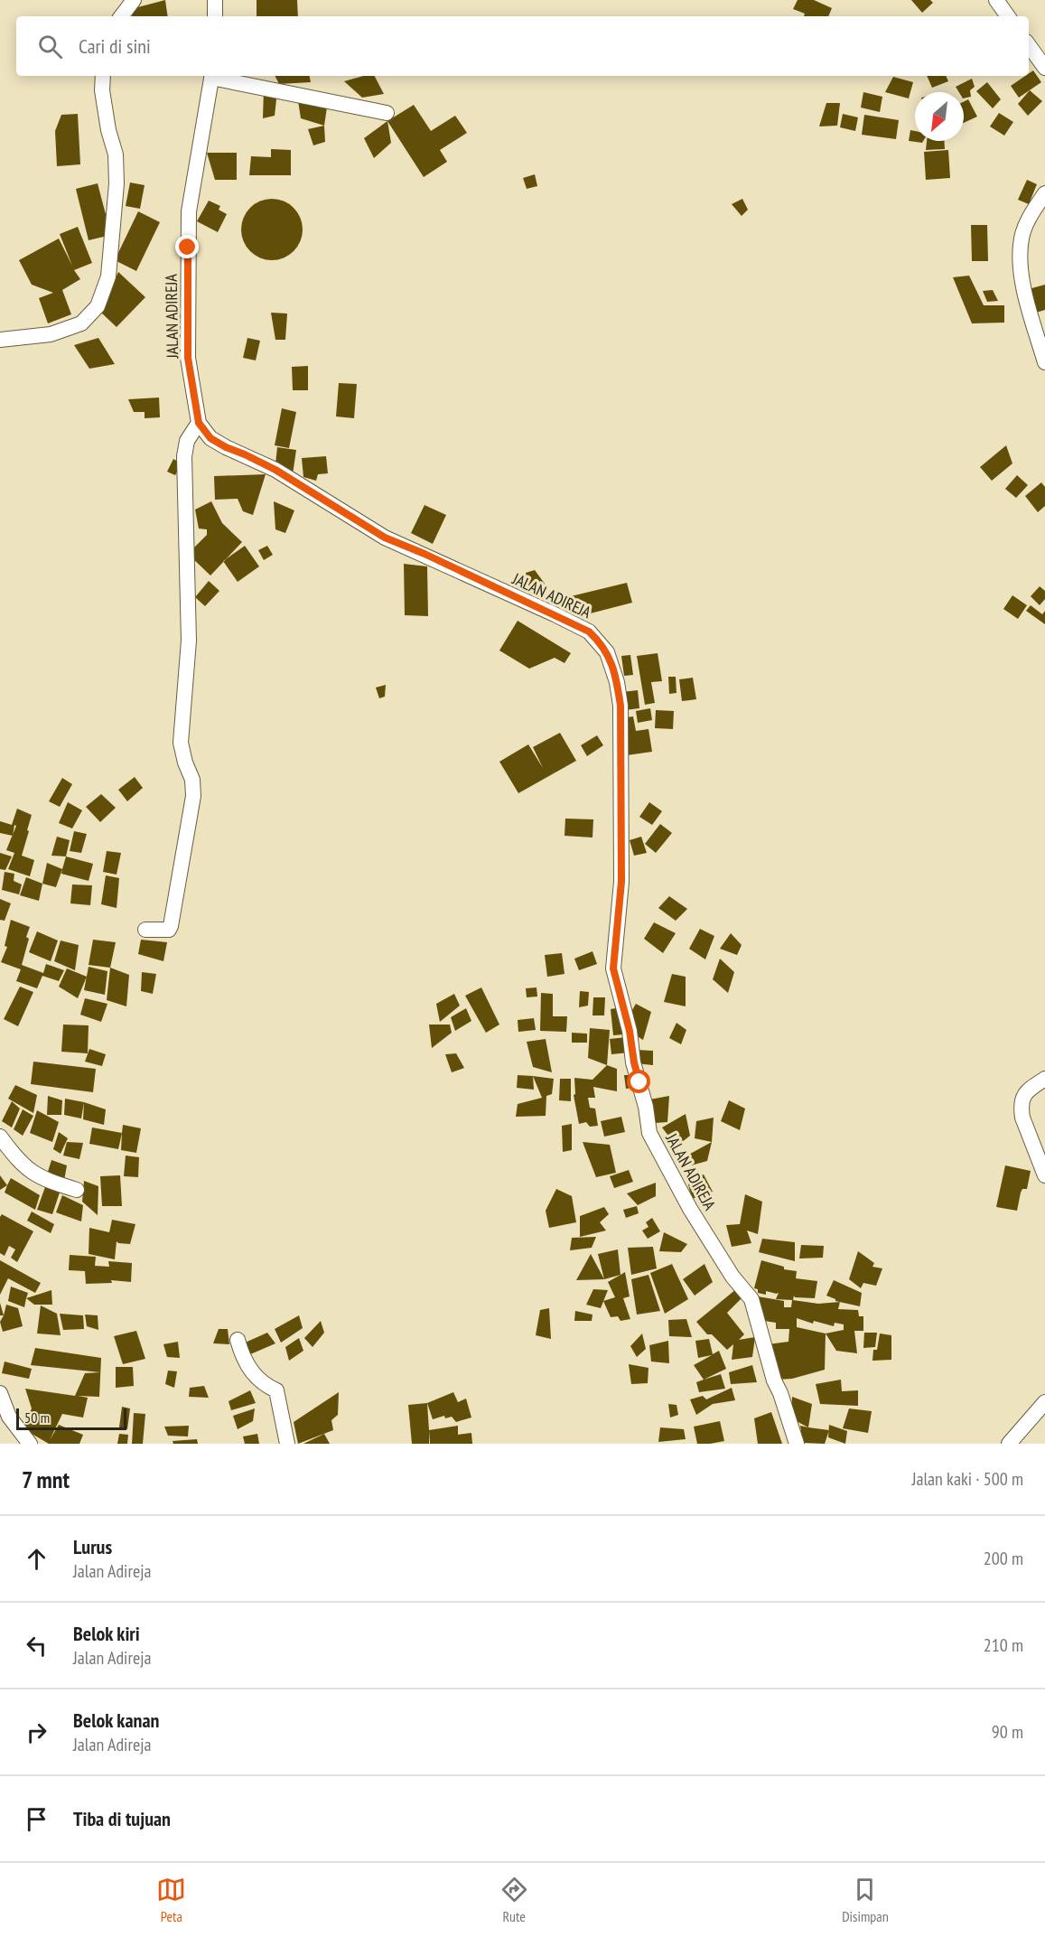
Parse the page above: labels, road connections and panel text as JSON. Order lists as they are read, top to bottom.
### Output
{
  "streets": {
    "street": ["JALAN ADIREJA"]
  },
  "scale_bar": "50 m",
  "north": "bottom left",
  "page": {
    "search": "Cari di sini",
    "scale": "50 m",
    "heading": ["7 mnt", "Jalan kaki · 500 m"],
    "list": [
      ["Lurus", "Jalan Adireja", "200 m"],
      ["Belok kiri", "Jalan Adireja", "210 m"],
      ["Belok kanan", "Jalan Adireja", "90 m"],
      "Tiba di tujuan"
    ],
    "nav": ["Peta", "Rute", "Disimpan"]
  }
}
